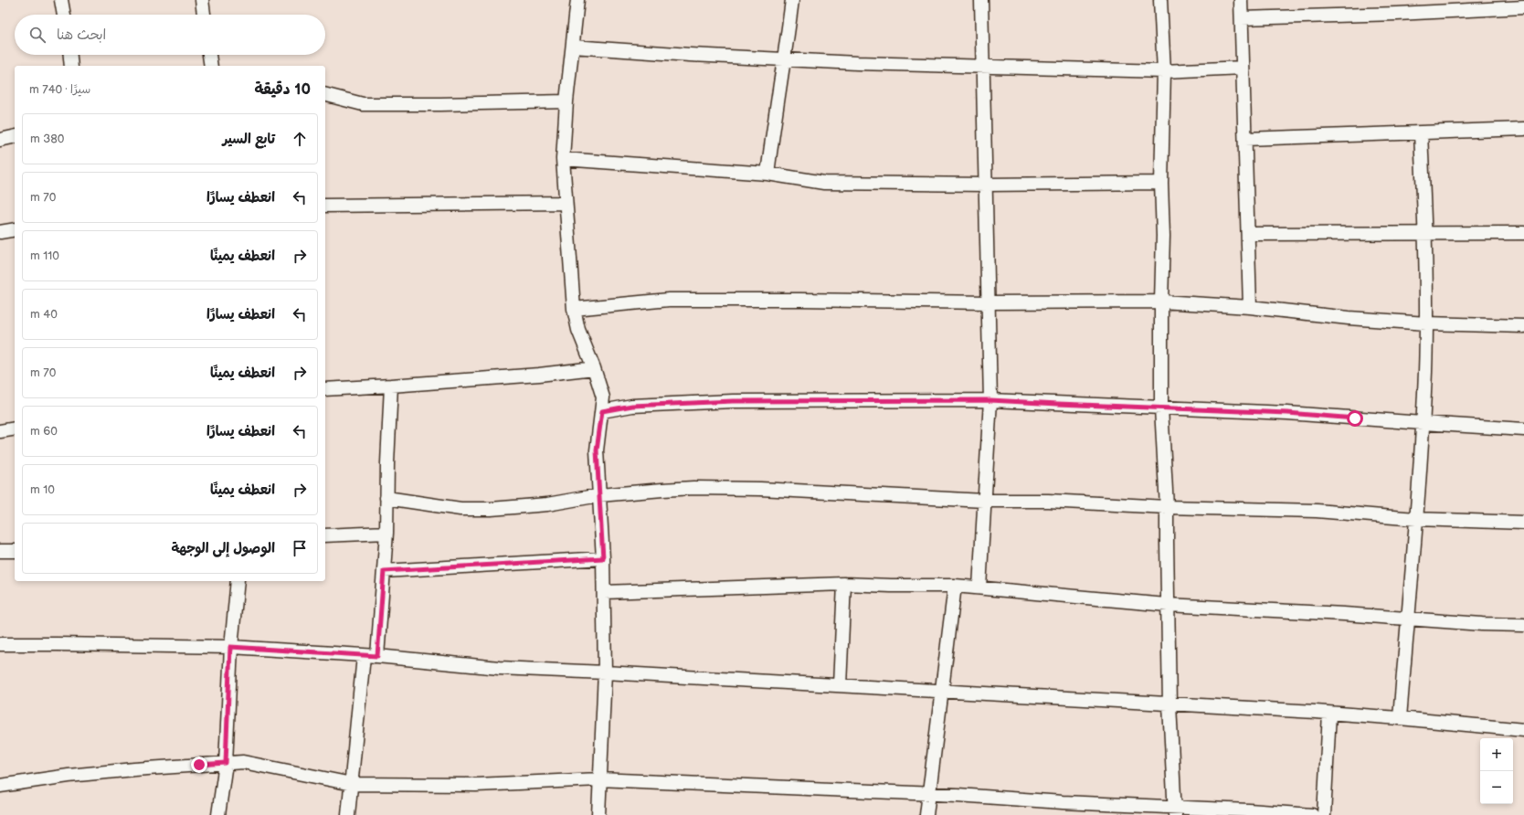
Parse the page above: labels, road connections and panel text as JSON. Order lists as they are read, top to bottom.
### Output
{
  "page": {
    "search": "ابحث هنا",
    "heading": ["10 دقيقة", "سيرًا · 740 m"],
    "list": [
      ["تابع السير", "380 m"],
      ["انعطف يسارًا", "70 m"],
      ["انعطف يمينًا", "110 m"],
      ["انعطف يسارًا", "40 m"],
      ["انعطف يمينًا", "70 m"],
      ["انعطف يسارًا", "60 m"],
      ["انعطف يمينًا", "10 m"],
      "الوصول إلى الوجهة"
    ],
    "map_buttons": ["+", "−"]
  }
}
